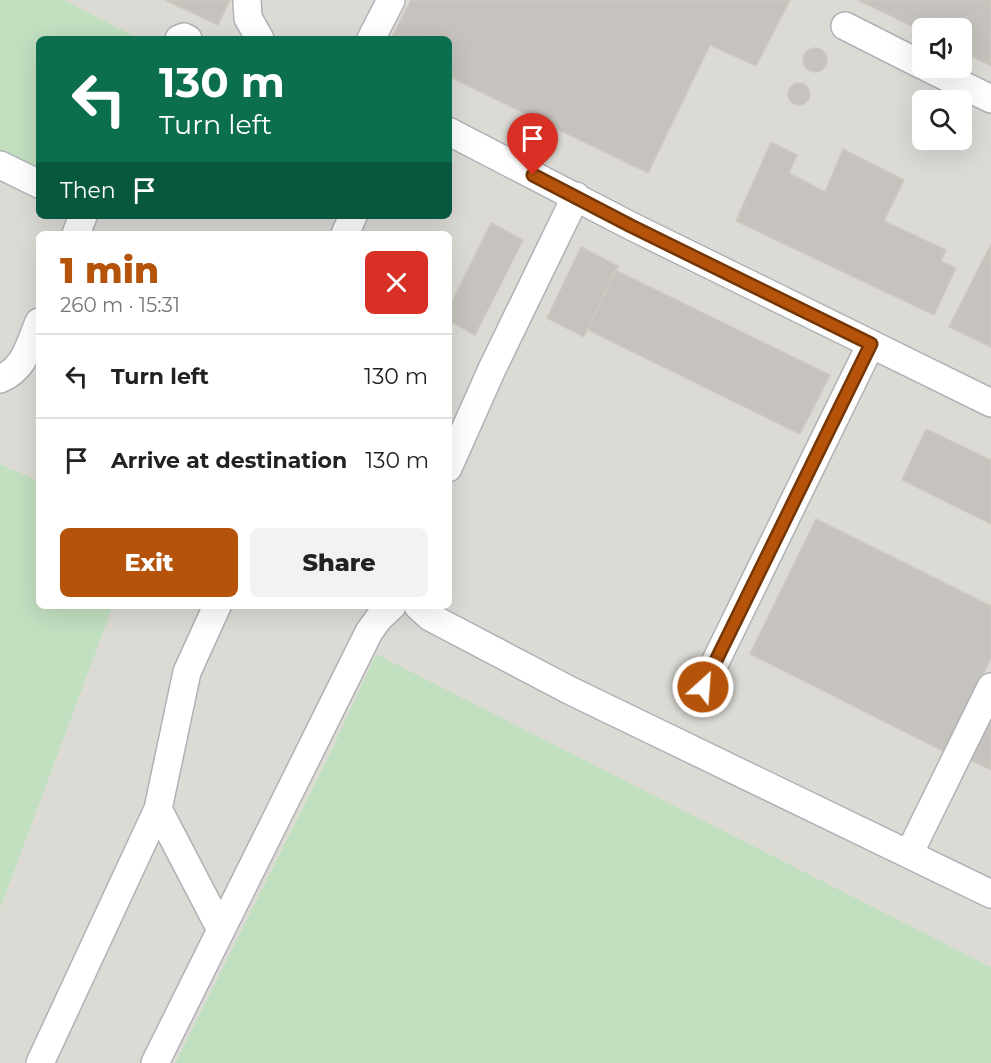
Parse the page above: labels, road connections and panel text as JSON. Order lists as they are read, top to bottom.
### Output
{
  "page": {
    "turn": ["130 m", "Turn left"],
    "then": "Then",
    "heading": ["1 min", "260 m · 15:31"],
    "list": [
      {
        "name": "Turn left",
        "value": "130 m"
      },
      {
        "name": "Arrive at destination",
        "value": "130 m"
      }
    ],
    "buttons": ["Exit", "Share"]
  }
}
